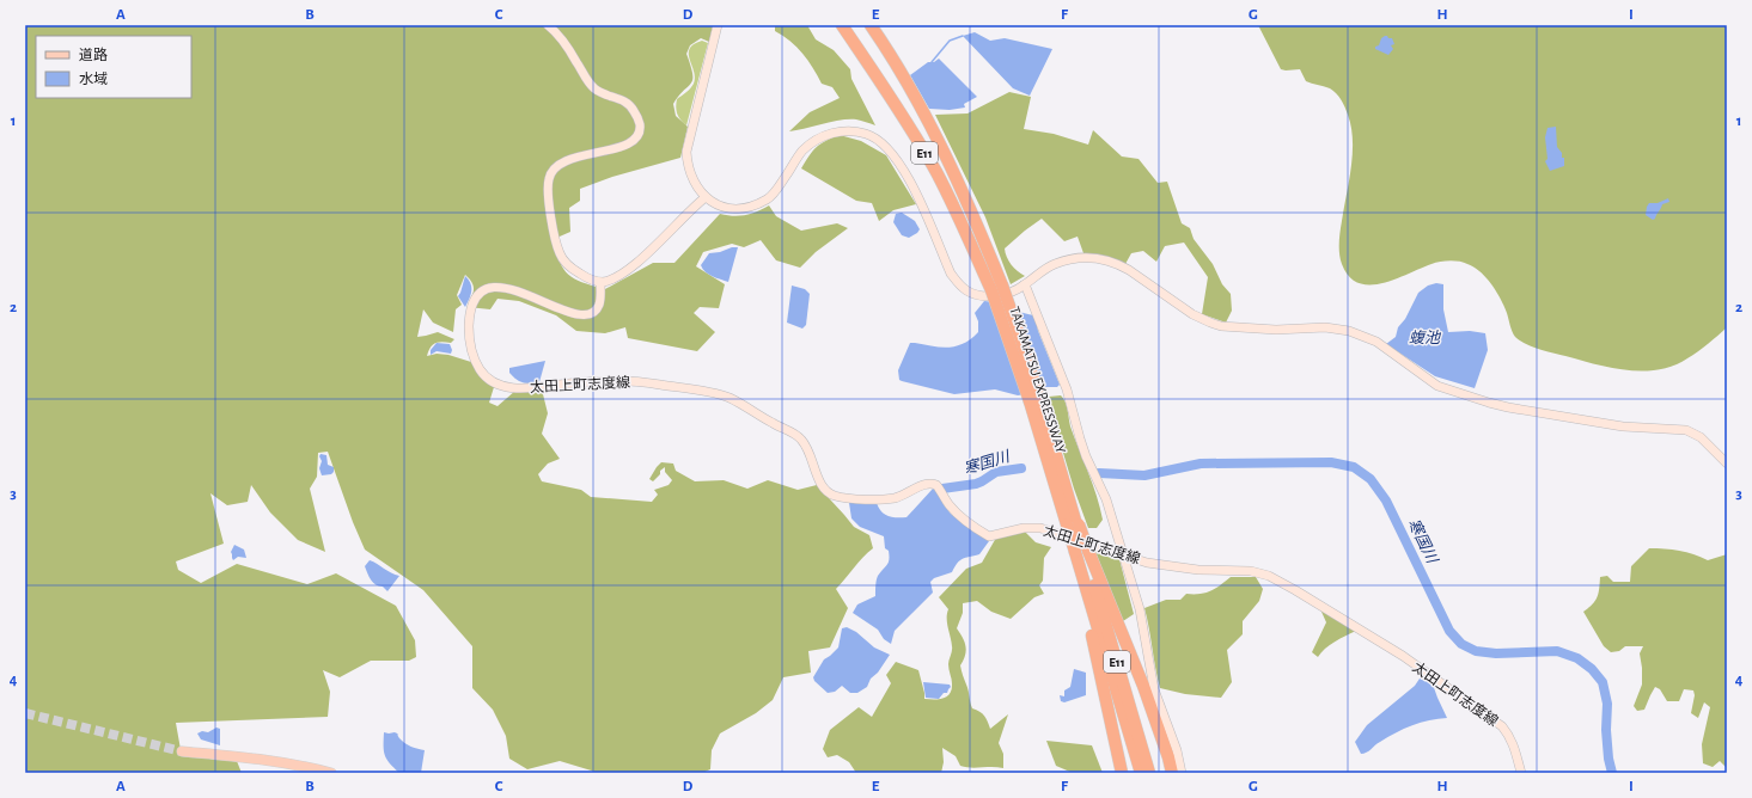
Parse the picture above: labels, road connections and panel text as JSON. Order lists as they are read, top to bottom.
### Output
{
  "streets": {
    "highway": ["E11", "TAKAMATSU EXPRESSWAY"],
    "street": ["太田上町志度線"]
  },
  "water": ["蝮池", "寒国川"],
  "legend": ["道路", "水域"],
  "grid": {
    "columns": [
      "A",
      "B",
      "C",
      "D",
      "E",
      "F",
      "G",
      "H",
      "I"
    ],
    "rows": [
      "1",
      "2",
      "3",
      "4"
    ]
  }
}
